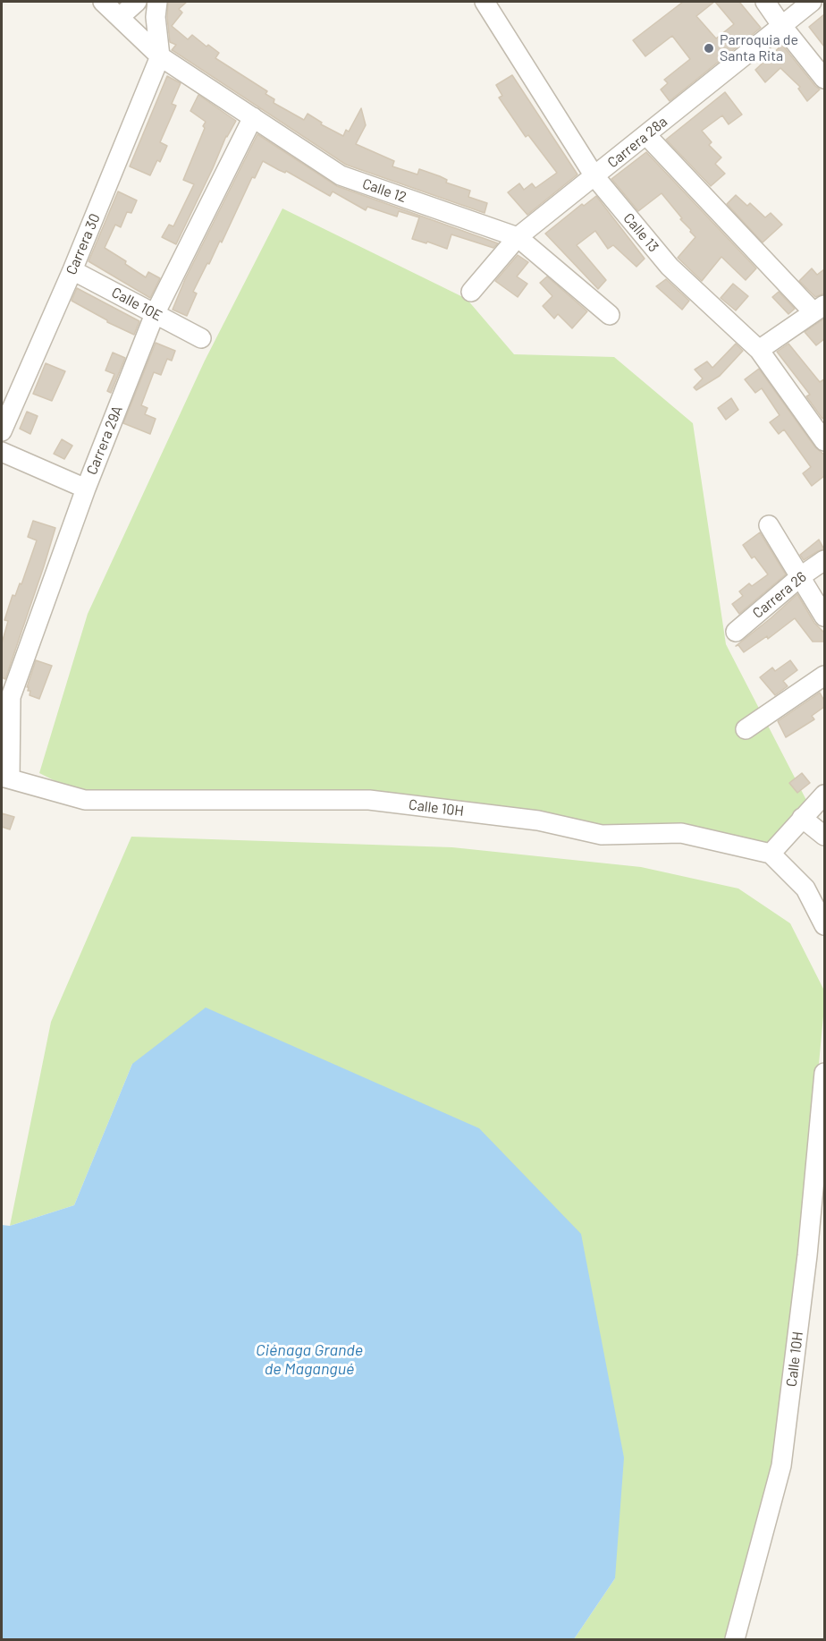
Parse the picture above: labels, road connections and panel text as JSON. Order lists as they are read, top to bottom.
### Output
{
  "streets": {
    "street": [
      "Carrera 28a",
      "Calle 12",
      "Calle 13",
      "Carrera 30",
      "Calle 10E",
      "Carrera 29A",
      "Carrera 26",
      "Calle 10H"
    ]
  },
  "crossings": [
    ["Carrera 28a", "Calle 12"],
    ["Carrera 28a", "Calle 13"],
    ["Calle 12", "Carrera 30"],
    ["Calle 12", "Carrera 29A"],
    ["Carrera 30", "Calle 10E"],
    ["Calle 10E", "Carrera 29A"],
    ["Carrera 29A", "Calle 10H"]
  ],
  "water": ["Ciénaga Grande de Magangué"],
  "places": ["Parroquia de Santa Rita"]
}
